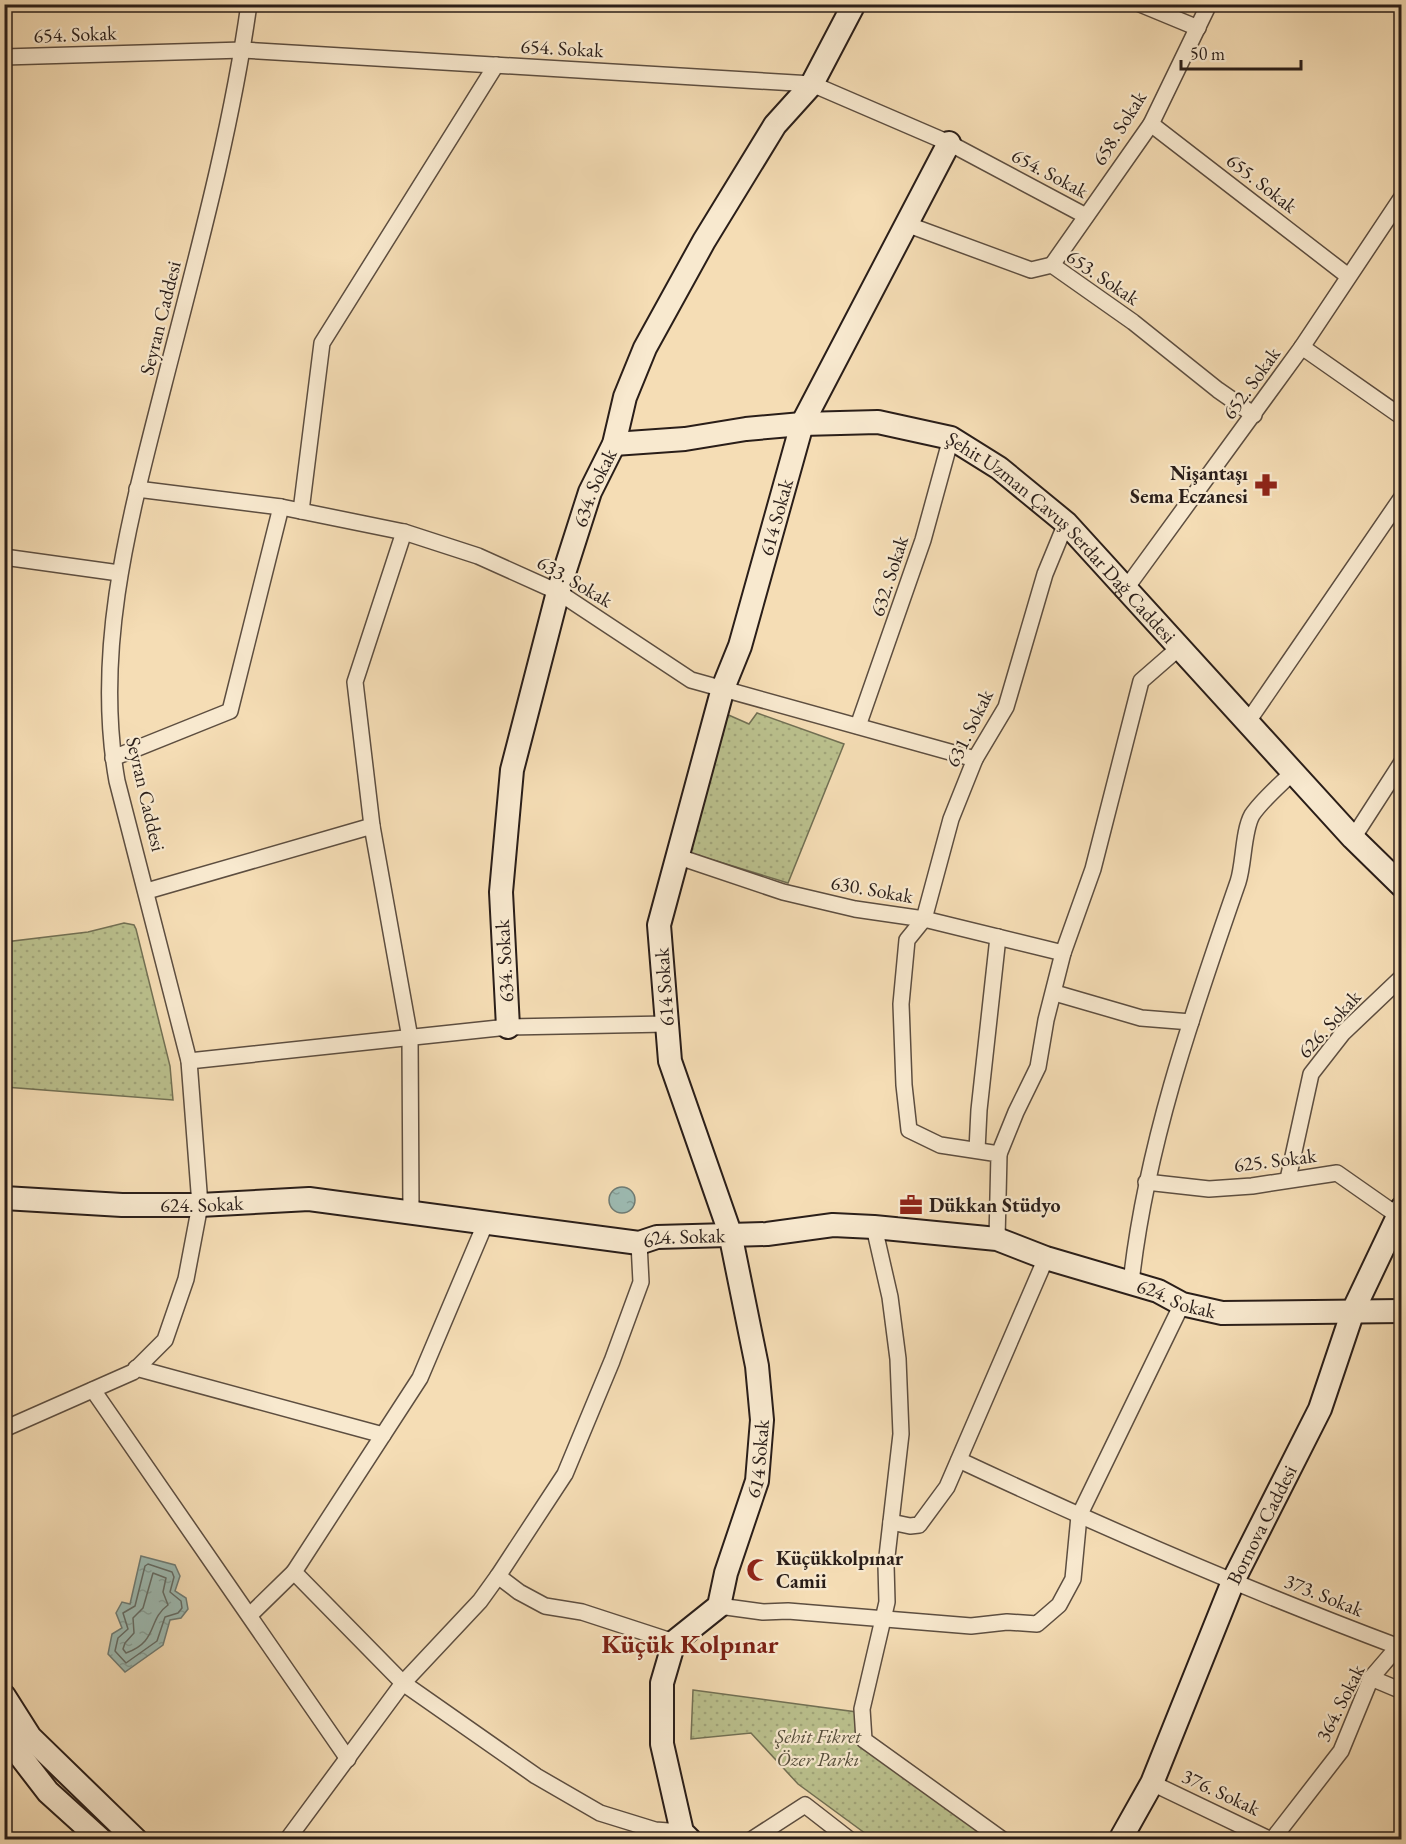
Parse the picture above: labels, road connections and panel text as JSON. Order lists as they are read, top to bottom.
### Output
{
  "streets": {
    "street": [
      "654. Sokak",
      "658. Sokak",
      "655. Sokak",
      "653. Sokak",
      "Seyran Caddesi",
      "652. Sokak",
      "634. Sokak",
      "614 Sokak",
      "Şehit Uzman Çavuş Serdar Dağ Caddesi",
      "632. Sokak",
      "633. Sokak",
      "631. Sokak",
      "630. Sokak",
      "626. Sokak",
      "625. Sokak",
      "624. Sokak",
      "Bornova Caddesi",
      "373. Sokak",
      "364. Sokak",
      "376. Sokak"
    ]
  },
  "crossings": [
    ["654. Sokak", "658. Sokak"],
    ["654. Sokak", "Seyran Caddesi"],
    ["654. Sokak", "634. Sokak"],
    ["654. Sokak", "614 Sokak"],
    ["658. Sokak", "655. Sokak"],
    ["658. Sokak", "653. Sokak"],
    ["655. Sokak", "652. Sokak"],
    ["653. Sokak", "652. Sokak"],
    ["653. Sokak", "614 Sokak"],
    ["Seyran Caddesi", "633. Sokak"],
    ["Seyran Caddesi", "624. Sokak"],
    ["652. Sokak", "Şehit Uzman Çavuş Serdar Dağ Caddesi"],
    ["634. Sokak", "Şehit Uzman Çavuş Serdar Dağ Caddesi"],
    ["634. Sokak", "633. Sokak"],
    ["614 Sokak", "Şehit Uzman Çavuş Serdar Dağ Caddesi"],
    ["614 Sokak", "633. Sokak"],
    ["614 Sokak", "630. Sokak"],
    ["614 Sokak", "624. Sokak"],
    ["Şehit Uzman Çavuş Serdar Dağ Caddesi", "632. Sokak"],
    ["Şehit Uzman Çavuş Serdar Dağ Caddesi", "631. Sokak"],
    ["632. Sokak", "633. Sokak"],
    ["633. Sokak", "631. Sokak"],
    ["631. Sokak", "630. Sokak"],
    ["626. Sokak", "625. Sokak"],
    ["625. Sokak", "Bornova Caddesi"],
    ["624. Sokak", "Bornova Caddesi"],
    ["Bornova Caddesi", "373. Sokak"],
    ["Bornova Caddesi", "376. Sokak"],
    ["373. Sokak", "364. Sokak"],
    ["364. Sokak", "376. Sokak"]
  ],
  "districts": ["Küçük Kolpınar"],
  "parks": ["Şehit Fikret Özer Parkı"],
  "places": {
    "pharmacy": ["Nişantaşı Sema Eczanesi"],
    "office": ["Dükkan Stüdyo"],
    "mosque": ["Küçükkolpınar Camii"]
  },
  "scale_bar": "50 m"
}
